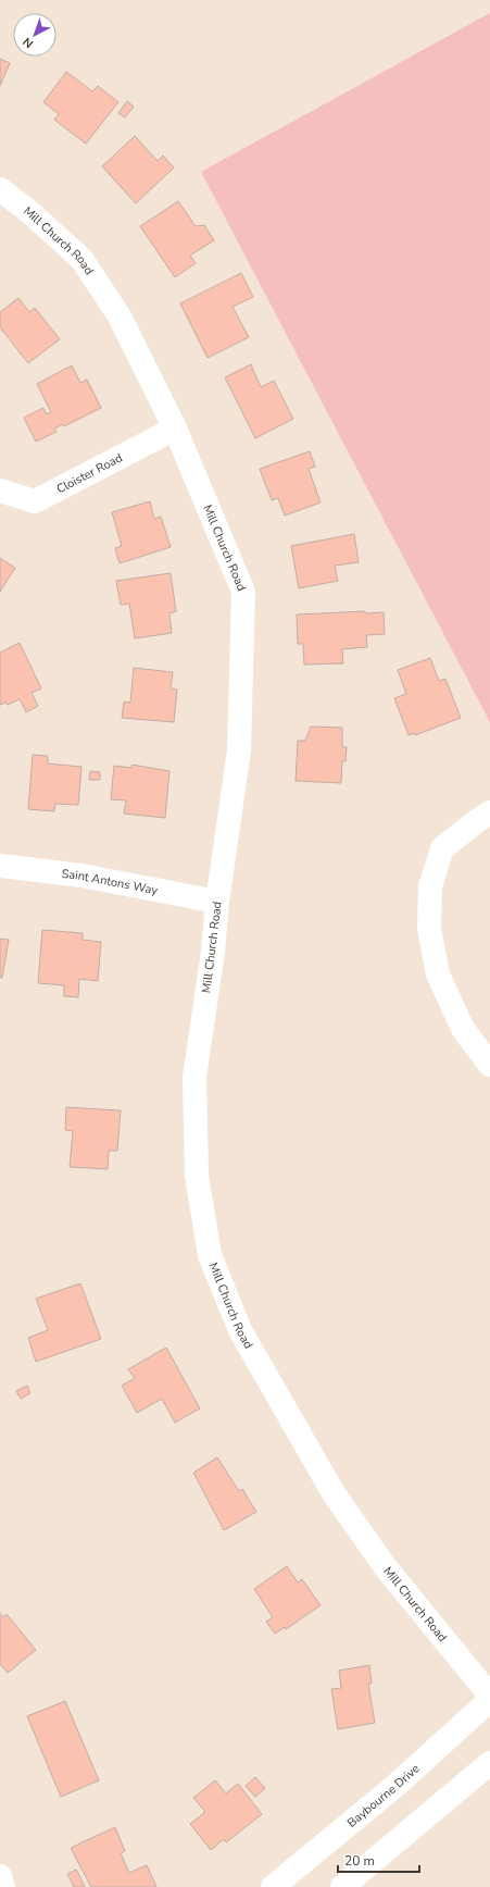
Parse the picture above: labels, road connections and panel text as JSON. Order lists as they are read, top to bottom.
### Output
{
  "streets": {
    "street": [
      "Mill Church Road",
      "Cloister Road",
      "Saint Antons Way",
      "Baybourne Drive"
    ]
  },
  "crossings": [
    ["Mill Church Road", "Cloister Road"],
    ["Mill Church Road", "Saint Antons Way"]
  ],
  "scale_bar": "20 m",
  "north": "bottom left"
}
